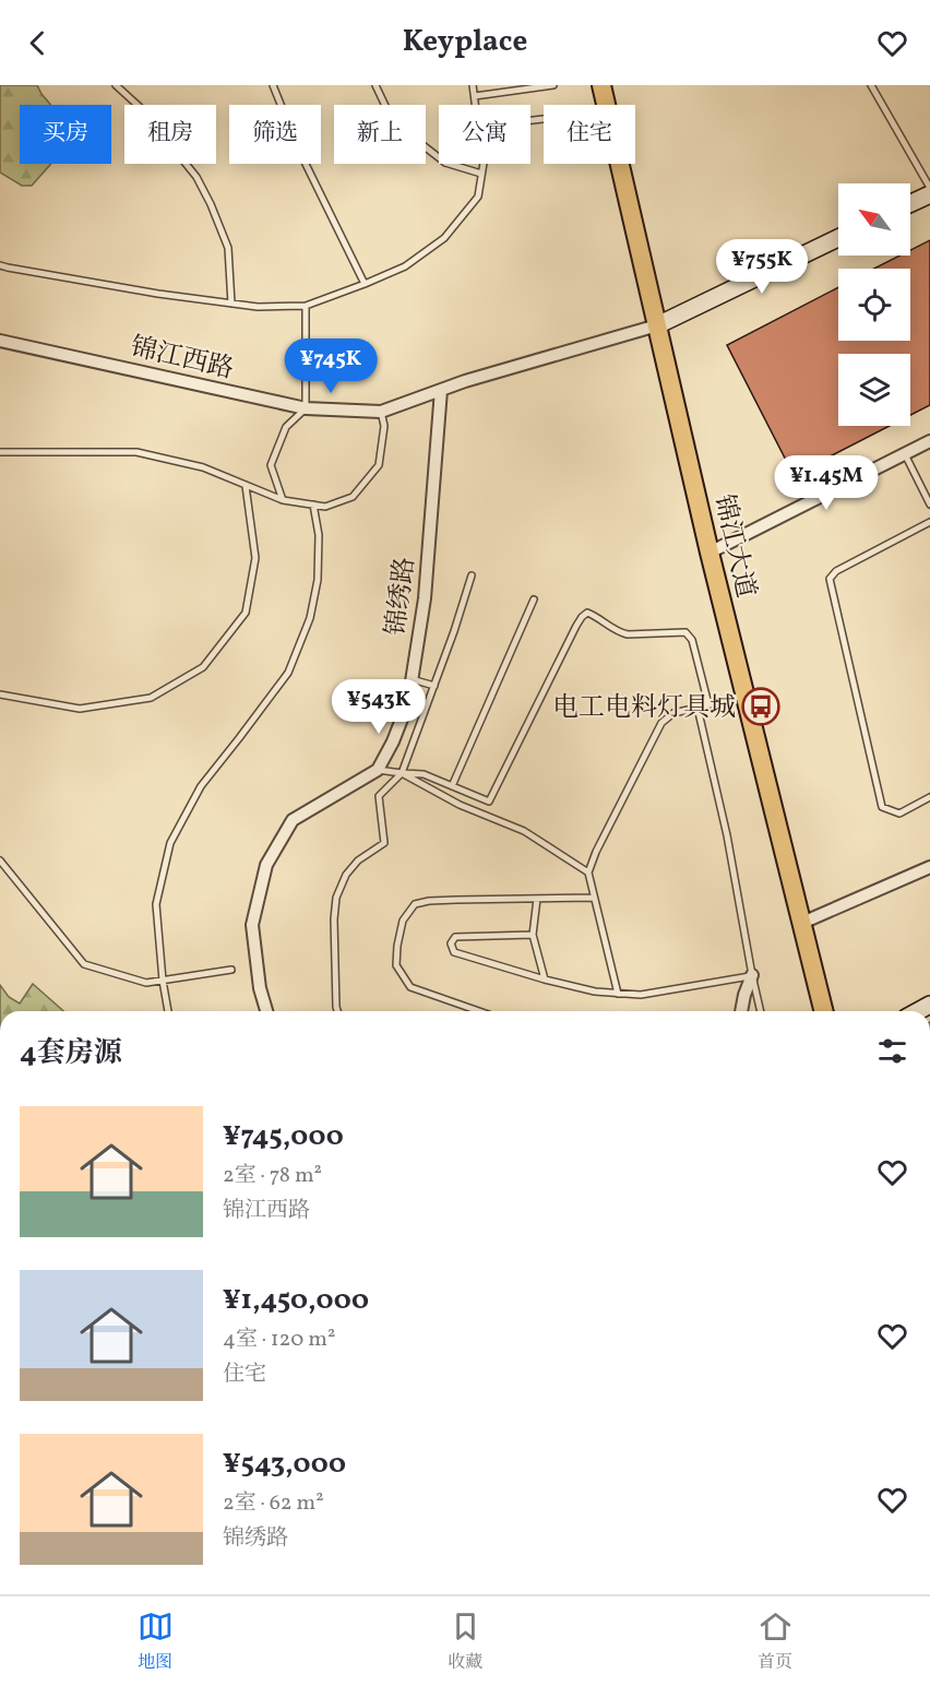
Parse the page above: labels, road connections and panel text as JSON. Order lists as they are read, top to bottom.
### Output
{
  "streets": {
    "main road": ["锦江大道"],
    "street": ["锦江西路", "锦绣路"]
  },
  "crossings": [
    ["锦江西路", "锦江大道"],
    ["锦江西路", "锦绣路"]
  ],
  "places": {
    "bus stop": ["电工电料灯具城"]
  },
  "north": "top left",
  "page": {
    "header": "Keyplace",
    "chip": [
      "买房",
      "租房",
      "筛选",
      "新上",
      "公寓",
      "住宅"
    ],
    "price": [
      "¥755K",
      "¥745K",
      "¥1.45M",
      "¥543K"
    ],
    "heading": "4套房源",
    "list": [
      {
        "name": "¥745,000",
        "note": "2室 · 78 m² · 锦江西路"
      },
      {
        "name": "¥1,450,000",
        "note": "4室 · 120 m² · 住宅"
      },
      {
        "name": "¥543,000",
        "note": "2室 · 62 m² · 锦绣路"
      }
    ],
    "tabs": ["地图", "收藏", "首页"]
  }
}
